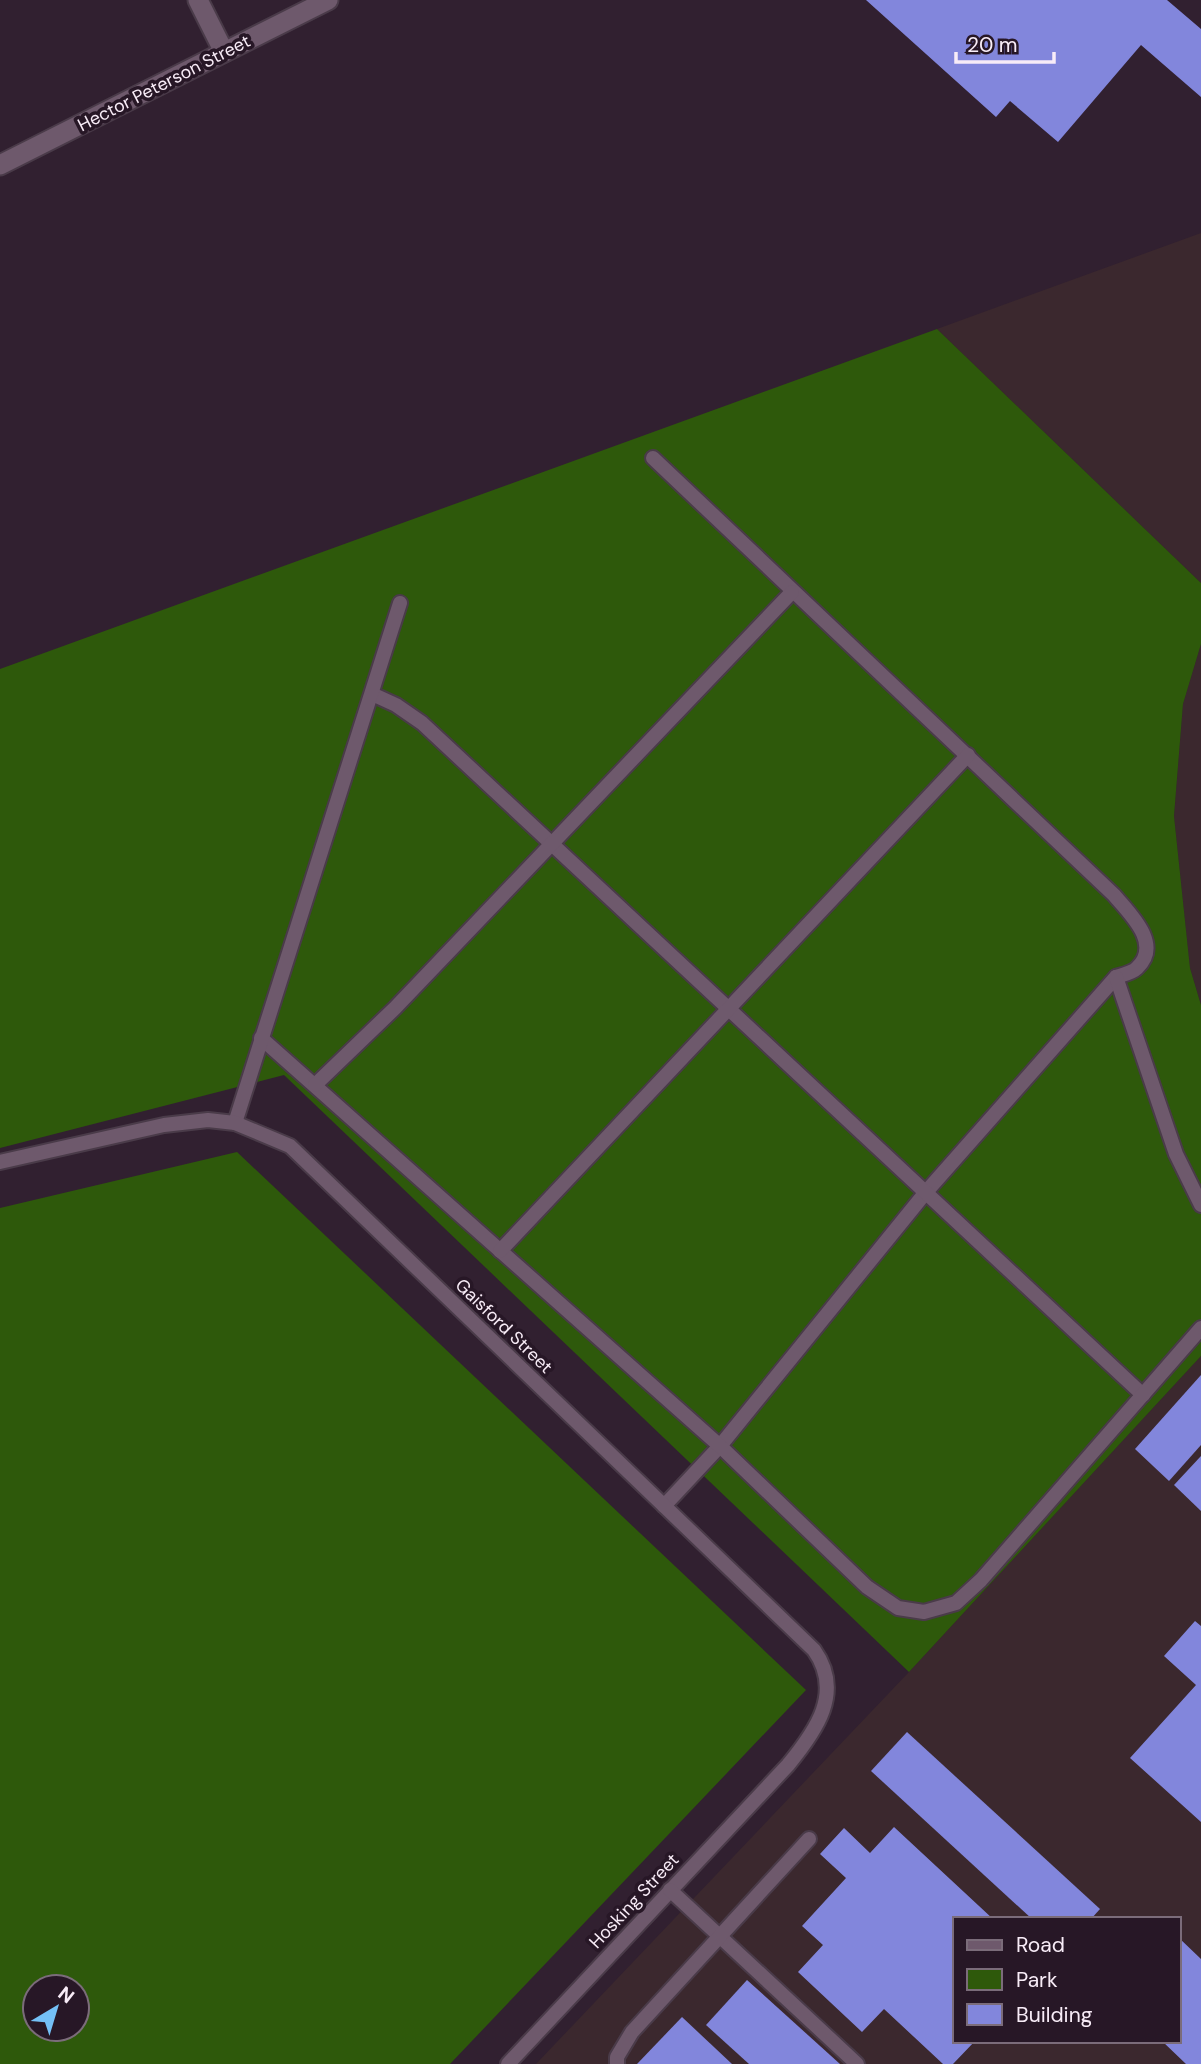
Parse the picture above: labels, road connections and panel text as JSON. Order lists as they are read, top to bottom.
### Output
{
  "streets": {
    "street": ["Hector Peterson Street"],
    "lane": ["Gaisford Street", "Hosking Street"]
  },
  "crossings": [
    ["Gaisford Street", "Hosking Street"]
  ],
  "legend": ["Road", "Park", "Building"],
  "scale_bar": "20 m",
  "north": "top right"
}
